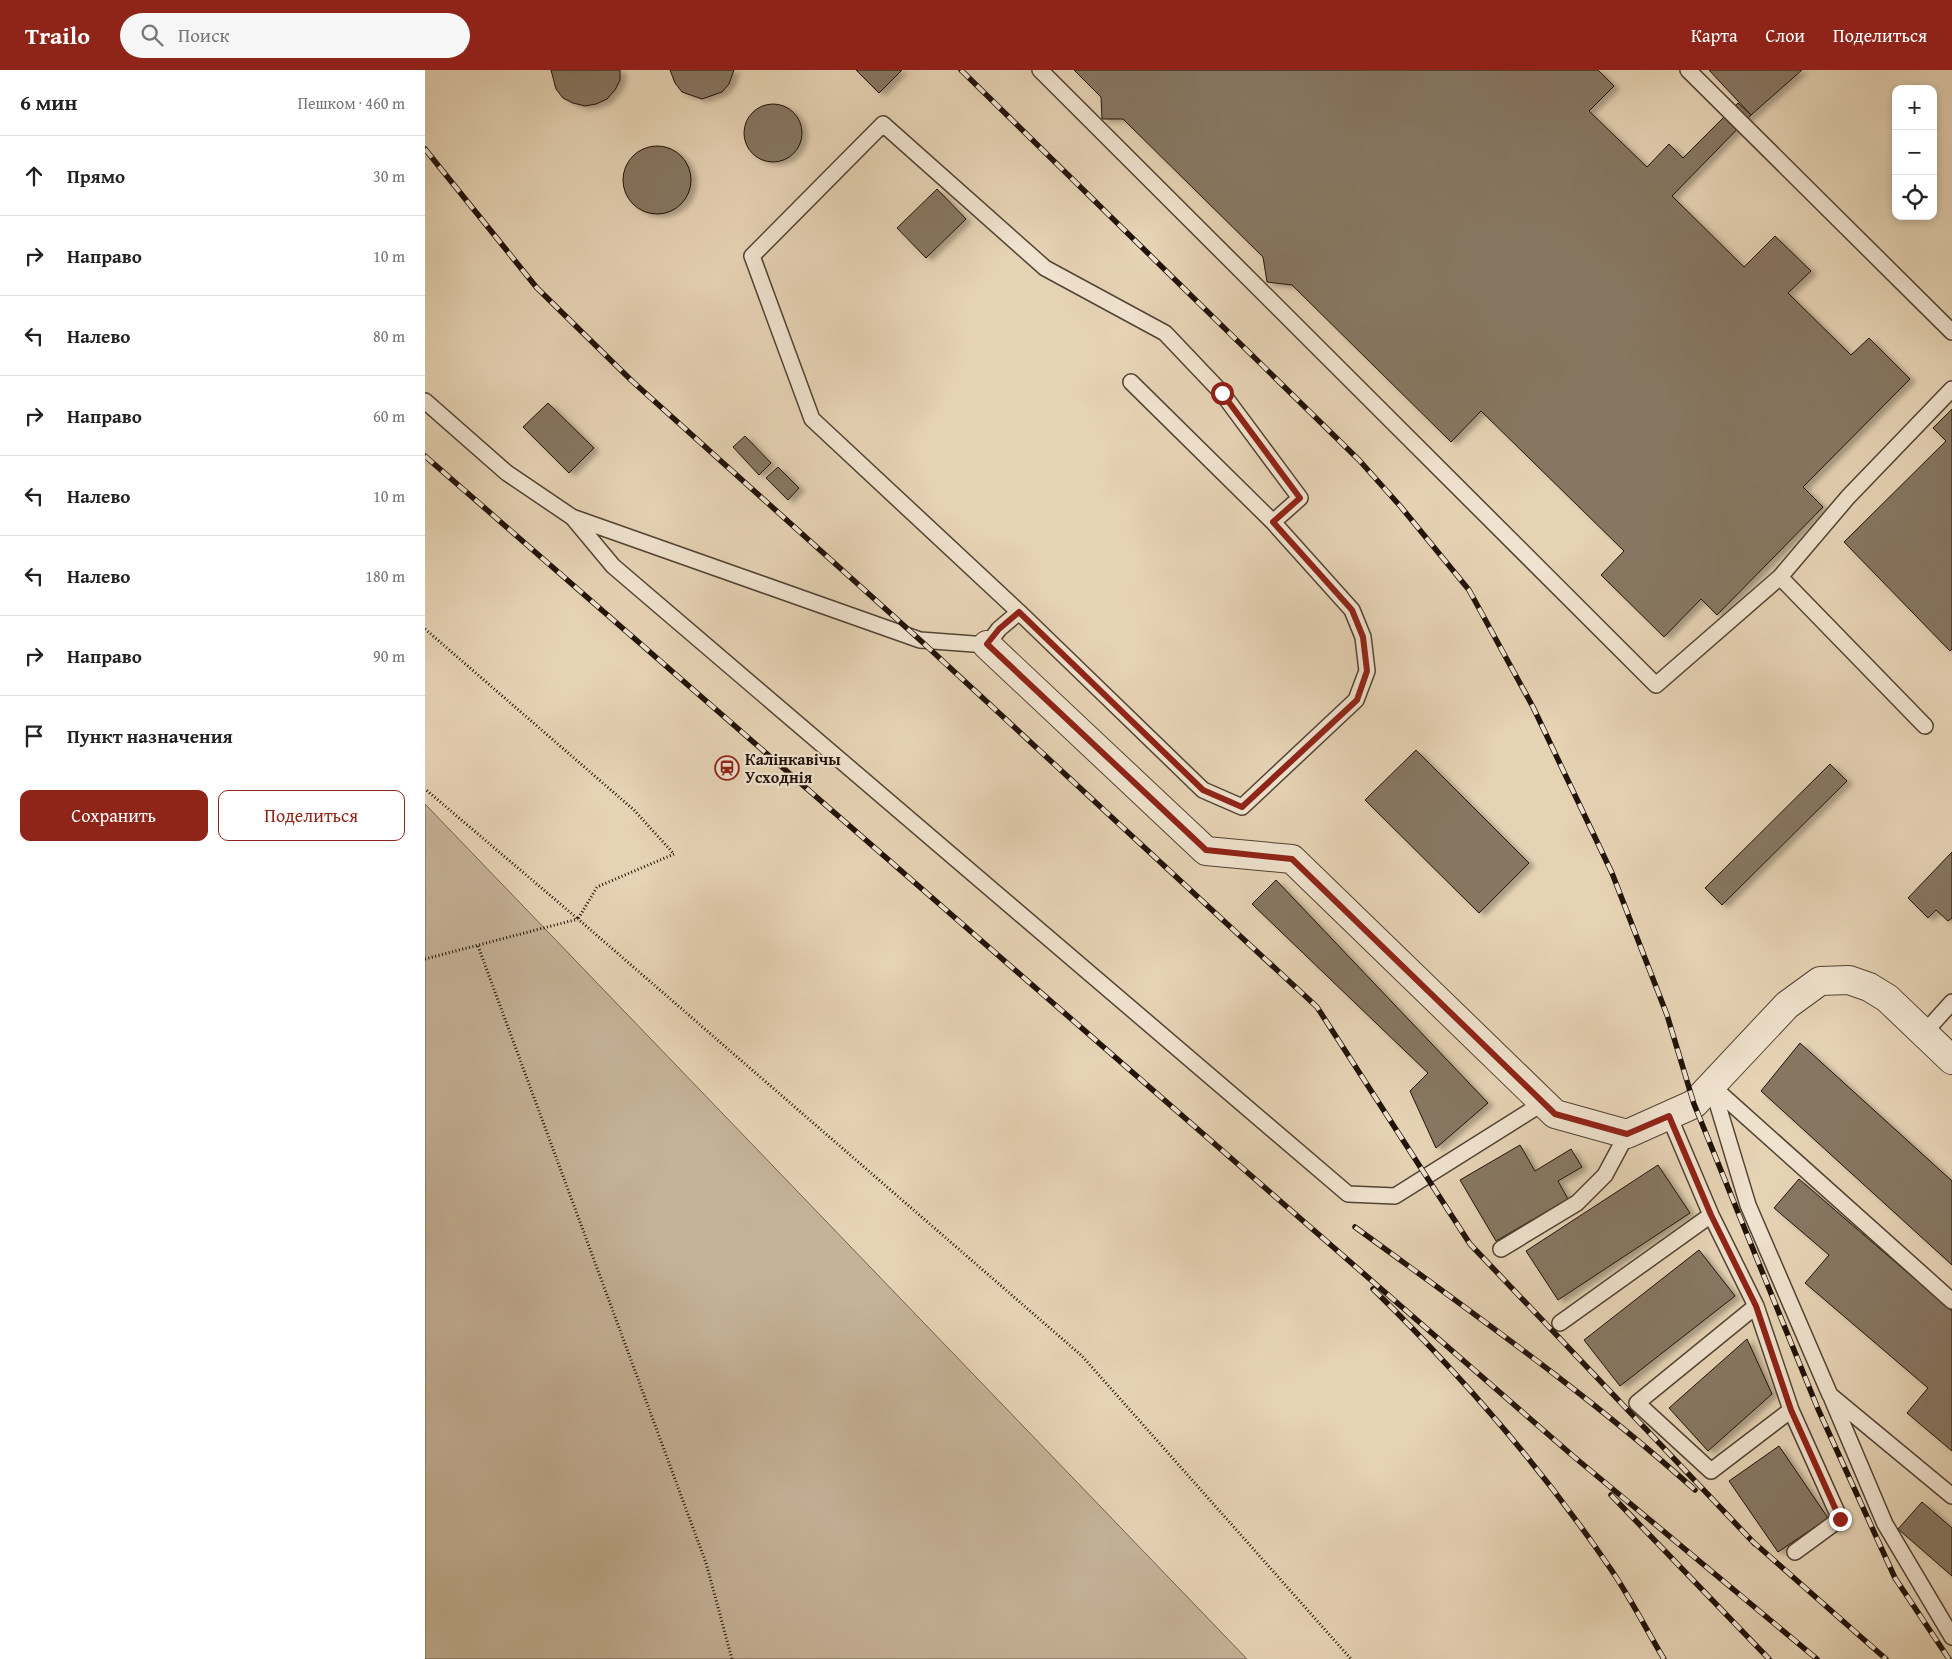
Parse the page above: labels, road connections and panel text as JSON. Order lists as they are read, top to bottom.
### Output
{
  "places": {
    "station": ["Калінкавічы Усходнія"]
  },
  "page": {
    "header": "Trailo",
    "search": "Поиск",
    "nav": ["Карта", "Слои", "Поделиться"],
    "heading": ["6 мин", "Пешком · 460 m"],
    "map_buttons": ["+", "−"],
    "list": [
      ["Прямо", "30 m"],
      ["Направо", "10 m"],
      ["Налево", "80 m"],
      ["Направо", "60 m"],
      ["Налево", "10 m"],
      ["Налево", "180 m"],
      ["Направо", "90 m"],
      "Пункт назначения"
    ],
    "buttons": ["Сохранить", "Поделиться"]
  }
}
